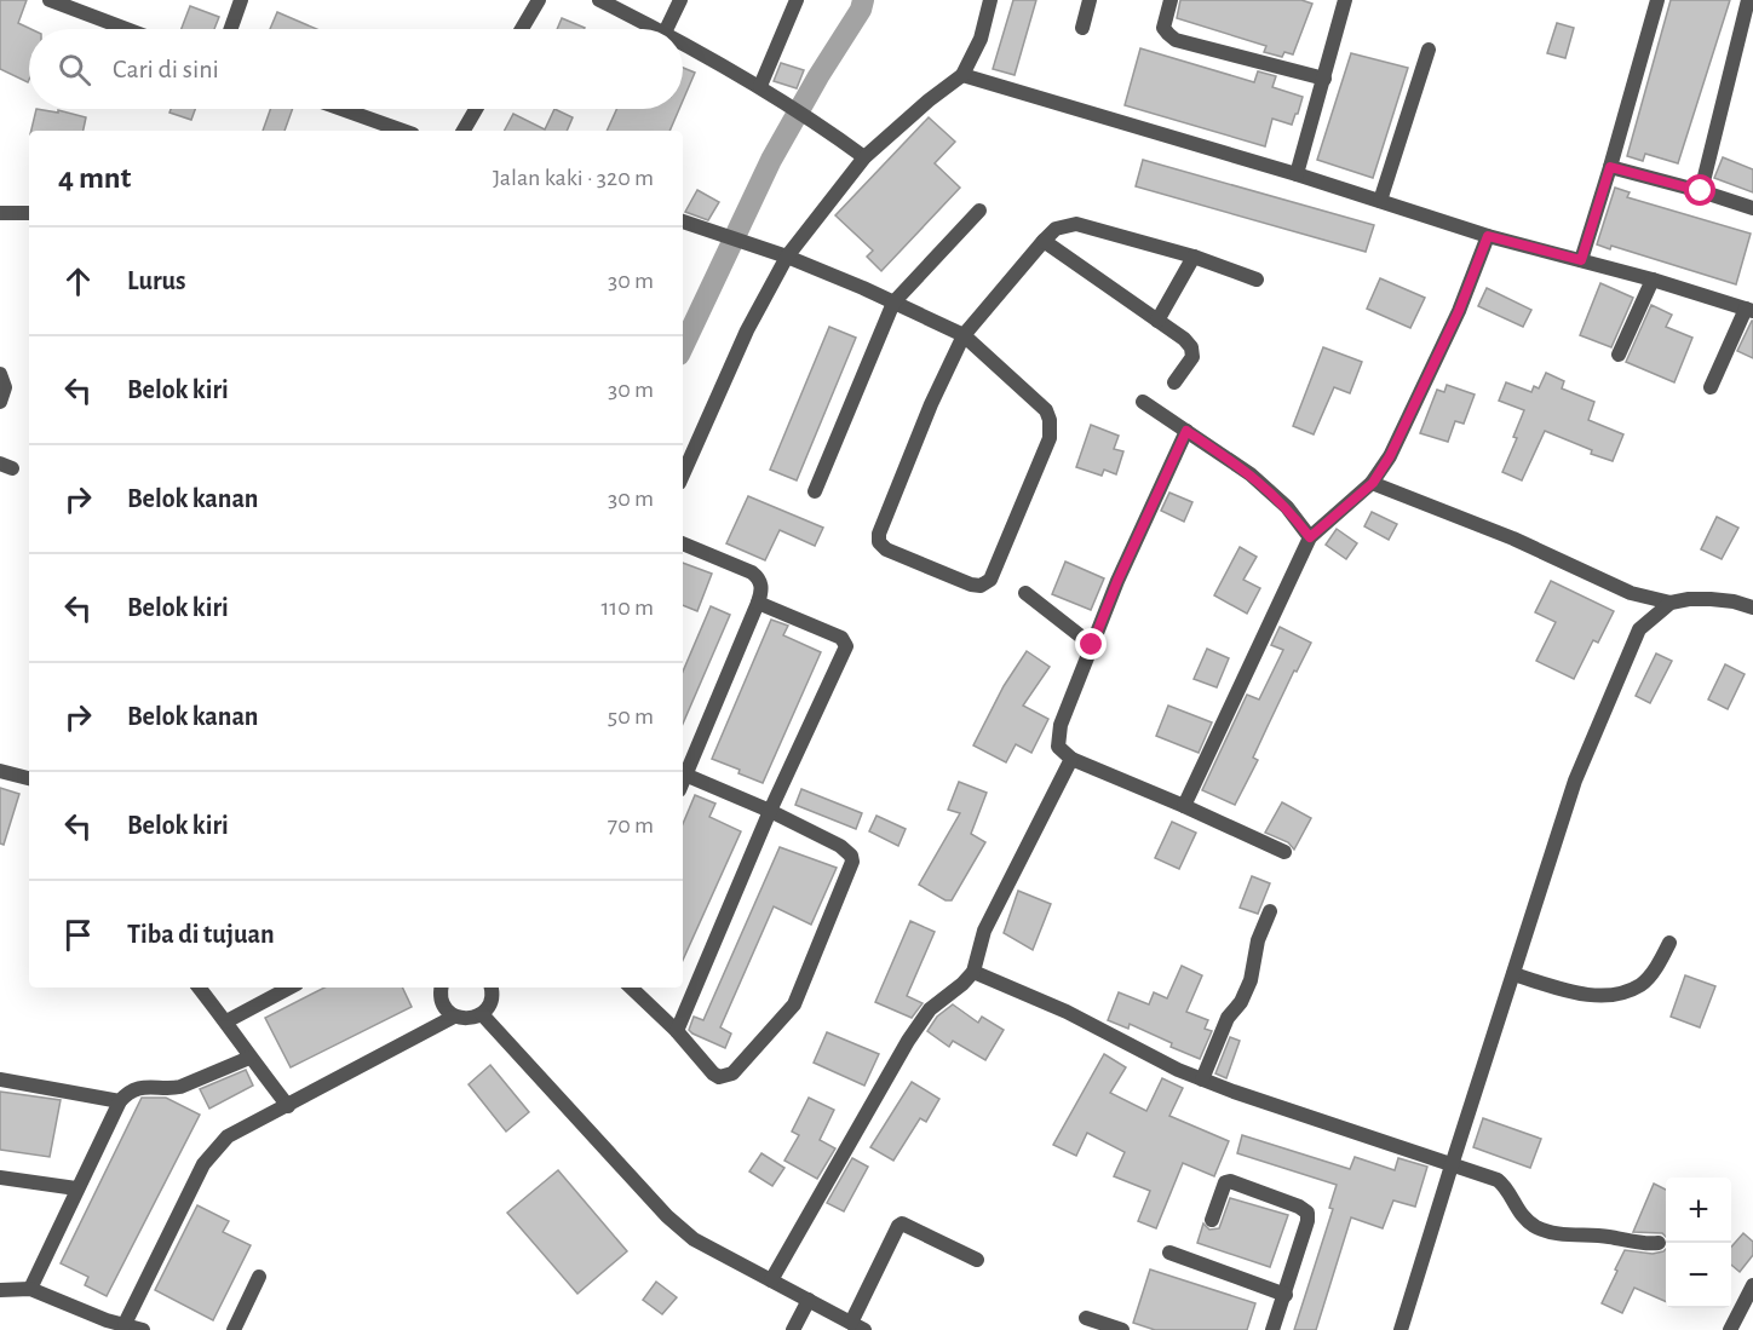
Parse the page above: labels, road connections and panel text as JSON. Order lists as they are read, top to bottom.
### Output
{
  "page": {
    "search": "Cari di sini",
    "heading": ["4 mnt", "Jalan kaki · 320 m"],
    "list": [
      ["Lurus", "30 m"],
      ["Belok kiri", "30 m"],
      ["Belok kanan", "30 m"],
      ["Belok kiri", "110 m"],
      ["Belok kanan", "50 m"],
      ["Belok kiri", "70 m"],
      "Tiba di tujuan"
    ],
    "map_buttons": ["+", "−"]
  }
}
